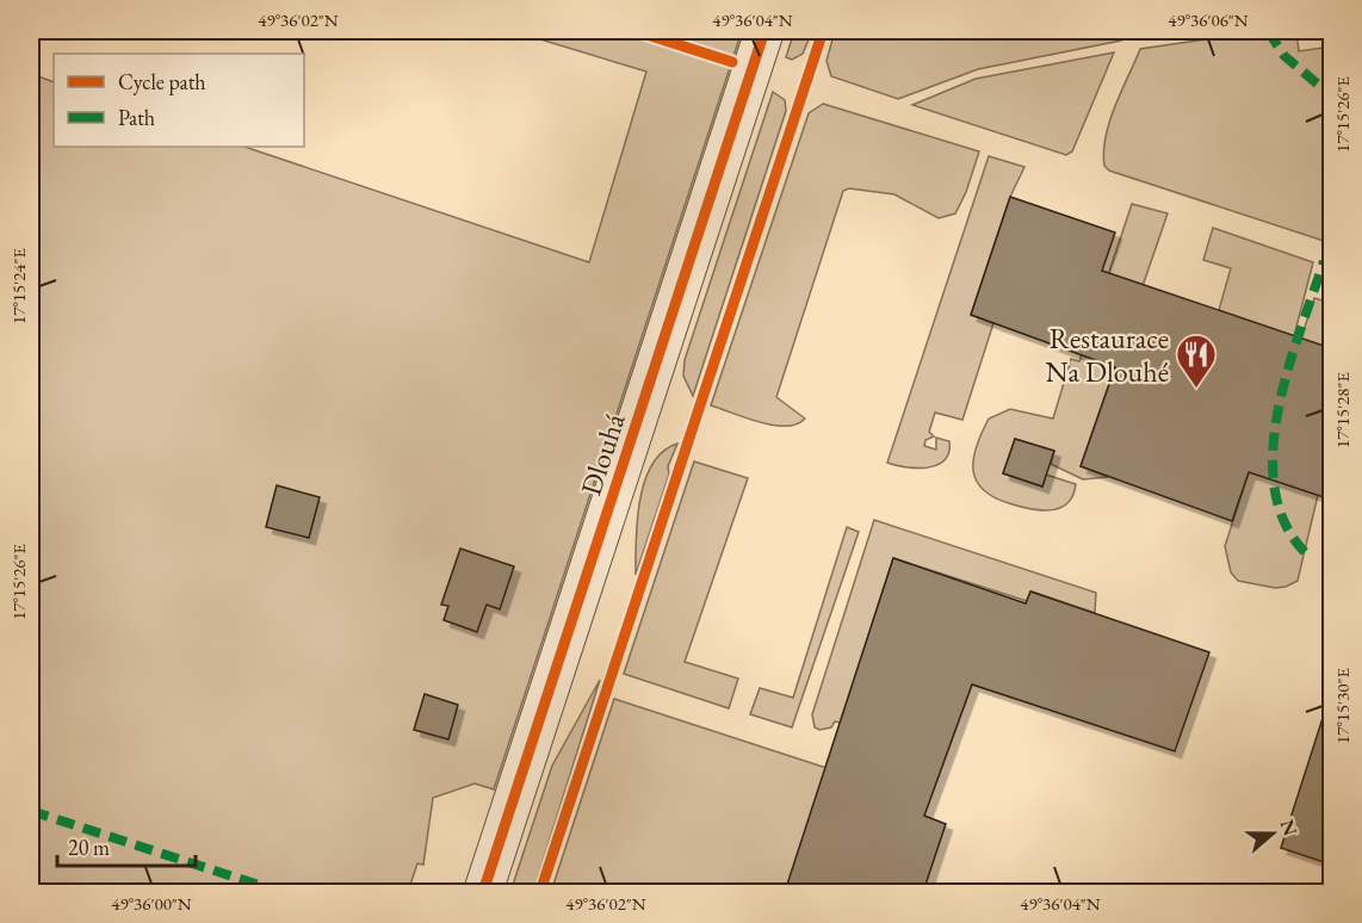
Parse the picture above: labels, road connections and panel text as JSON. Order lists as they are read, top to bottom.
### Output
{
  "streets": {
    "street": ["Dlouhá"]
  },
  "places": {
    "restaurant": ["Restaurace Na Dlouhé"]
  },
  "legend": ["Cycle path", "Path"],
  "scale_bar": "20 m",
  "north": "right",
  "coordinates": [
    "49°36'02\"N",
    "49°36'04\"N",
    "49°36'06\"N",
    "17°15'26\"E",
    "17°15'24\"E",
    "17°15'28\"E",
    "17°15'30\"E",
    "49°36'00\"N"
  ]
}
